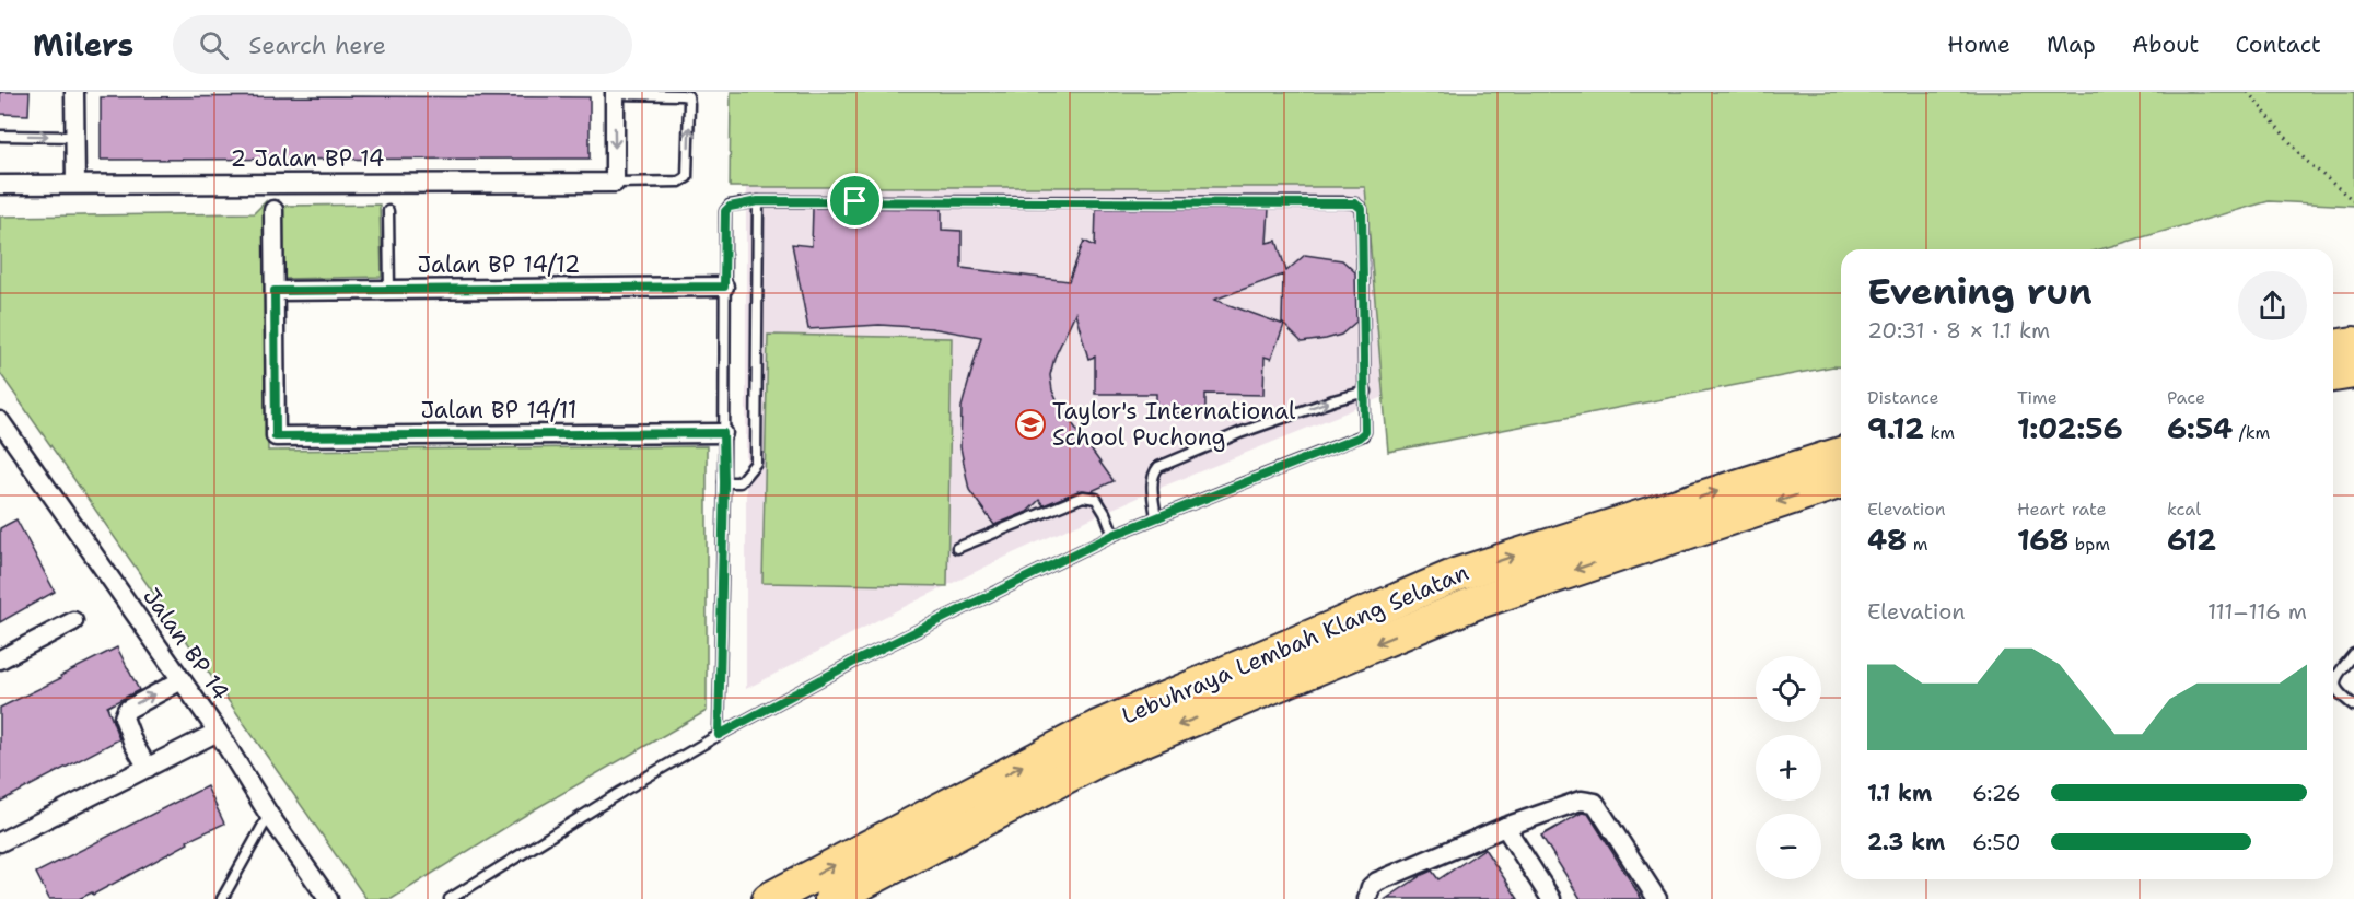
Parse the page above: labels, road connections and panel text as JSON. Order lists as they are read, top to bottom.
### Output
{
  "streets": {
    "highway": ["Lebuhraya Lembah Klang Selatan"],
    "street": [
      "2 Jalan BP 14",
      "Jalan BP 14/12",
      "Jalan BP 14/11",
      "Jalan BP 14"
    ]
  },
  "crossings": [
    ["Jalan BP 14/12", "Jalan BP 14/11"]
  ],
  "places": {
    "school or university": ["Taylor's International School Puchong"]
  },
  "page": {
    "header": "Milers",
    "search": "Search here",
    "nav": [
      "Home",
      "Map",
      "About",
      "Contact"
    ],
    "heading": ["Evening run", "20:31 · 8 × 1.1 km"],
    "stats": [
      ["Distance", "9.12 km"],
      ["Time", "1:02:56"],
      ["Pace", "6:54 /km"],
      ["Elevation", "48 m"],
      ["Heart rate", "168 bpm"],
      ["kcal", "612"]
    ],
    "chart": ["Elevation", "111–116 m"],
    "map_buttons": ["+", "−"],
    "list": [
      {
        "name": "1.1 km",
        "note": "6:26"
      },
      {
        "name": "2.3 km",
        "note": "6:50"
      }
    ]
  }
}
